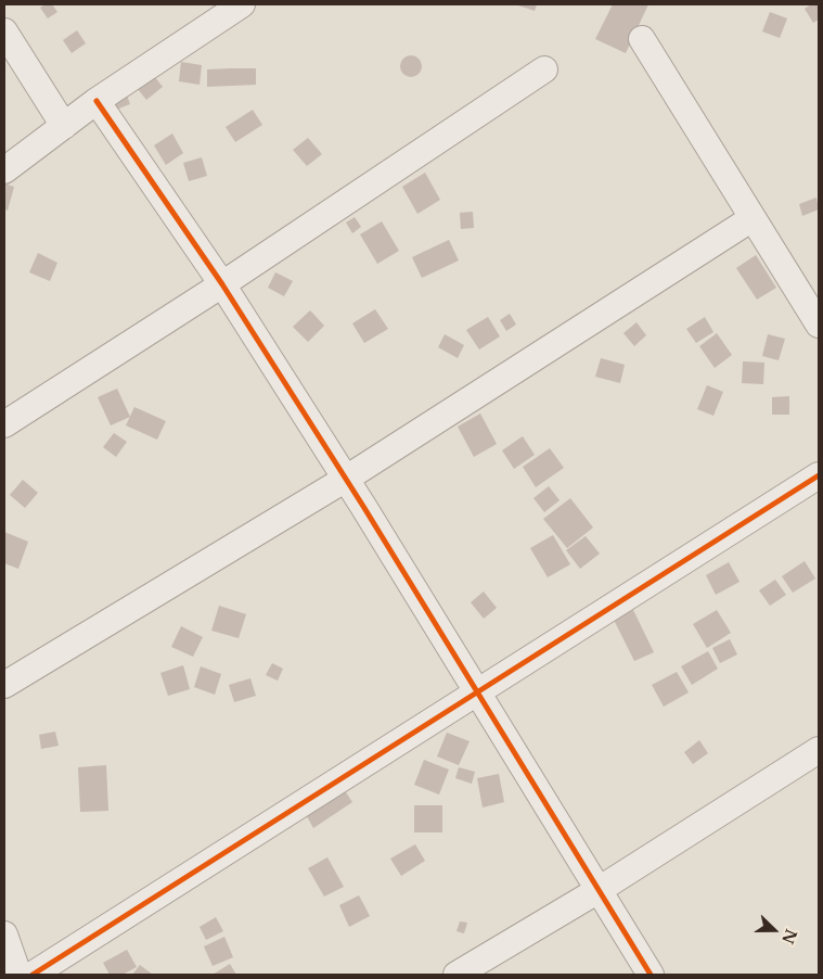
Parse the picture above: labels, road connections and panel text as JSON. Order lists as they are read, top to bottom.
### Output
{
  "north": "right"
}
